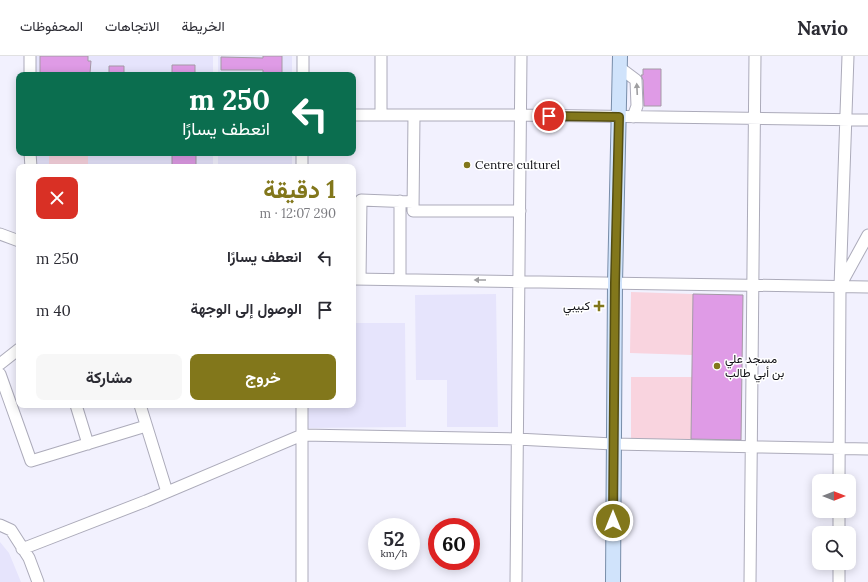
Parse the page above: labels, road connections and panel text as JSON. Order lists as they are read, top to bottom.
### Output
{
  "places": {
    "other": ["Centre culturel", "مسجد علي بن أبي طالب"],
    "health": ["كبيبي"]
  },
  "north": "right",
  "page": {
    "header": "Navio",
    "nav": ["الخريطة", "الاتجاهات", "المحفوظات"],
    "turn": ["250 m", "انعطف يسارًا"],
    "heading": ["1 دقيقة", "290 m · 12:07"],
    "list": [
      {
        "name": "انعطف يسارًا",
        "value": "250 m"
      },
      {
        "name": "الوصول إلى الوجهة",
        "value": "40 m"
      }
    ],
    "buttons": ["خروج", "مشاركة"],
    "speed": "52 km/h",
    "limit": "60"
  }
}
